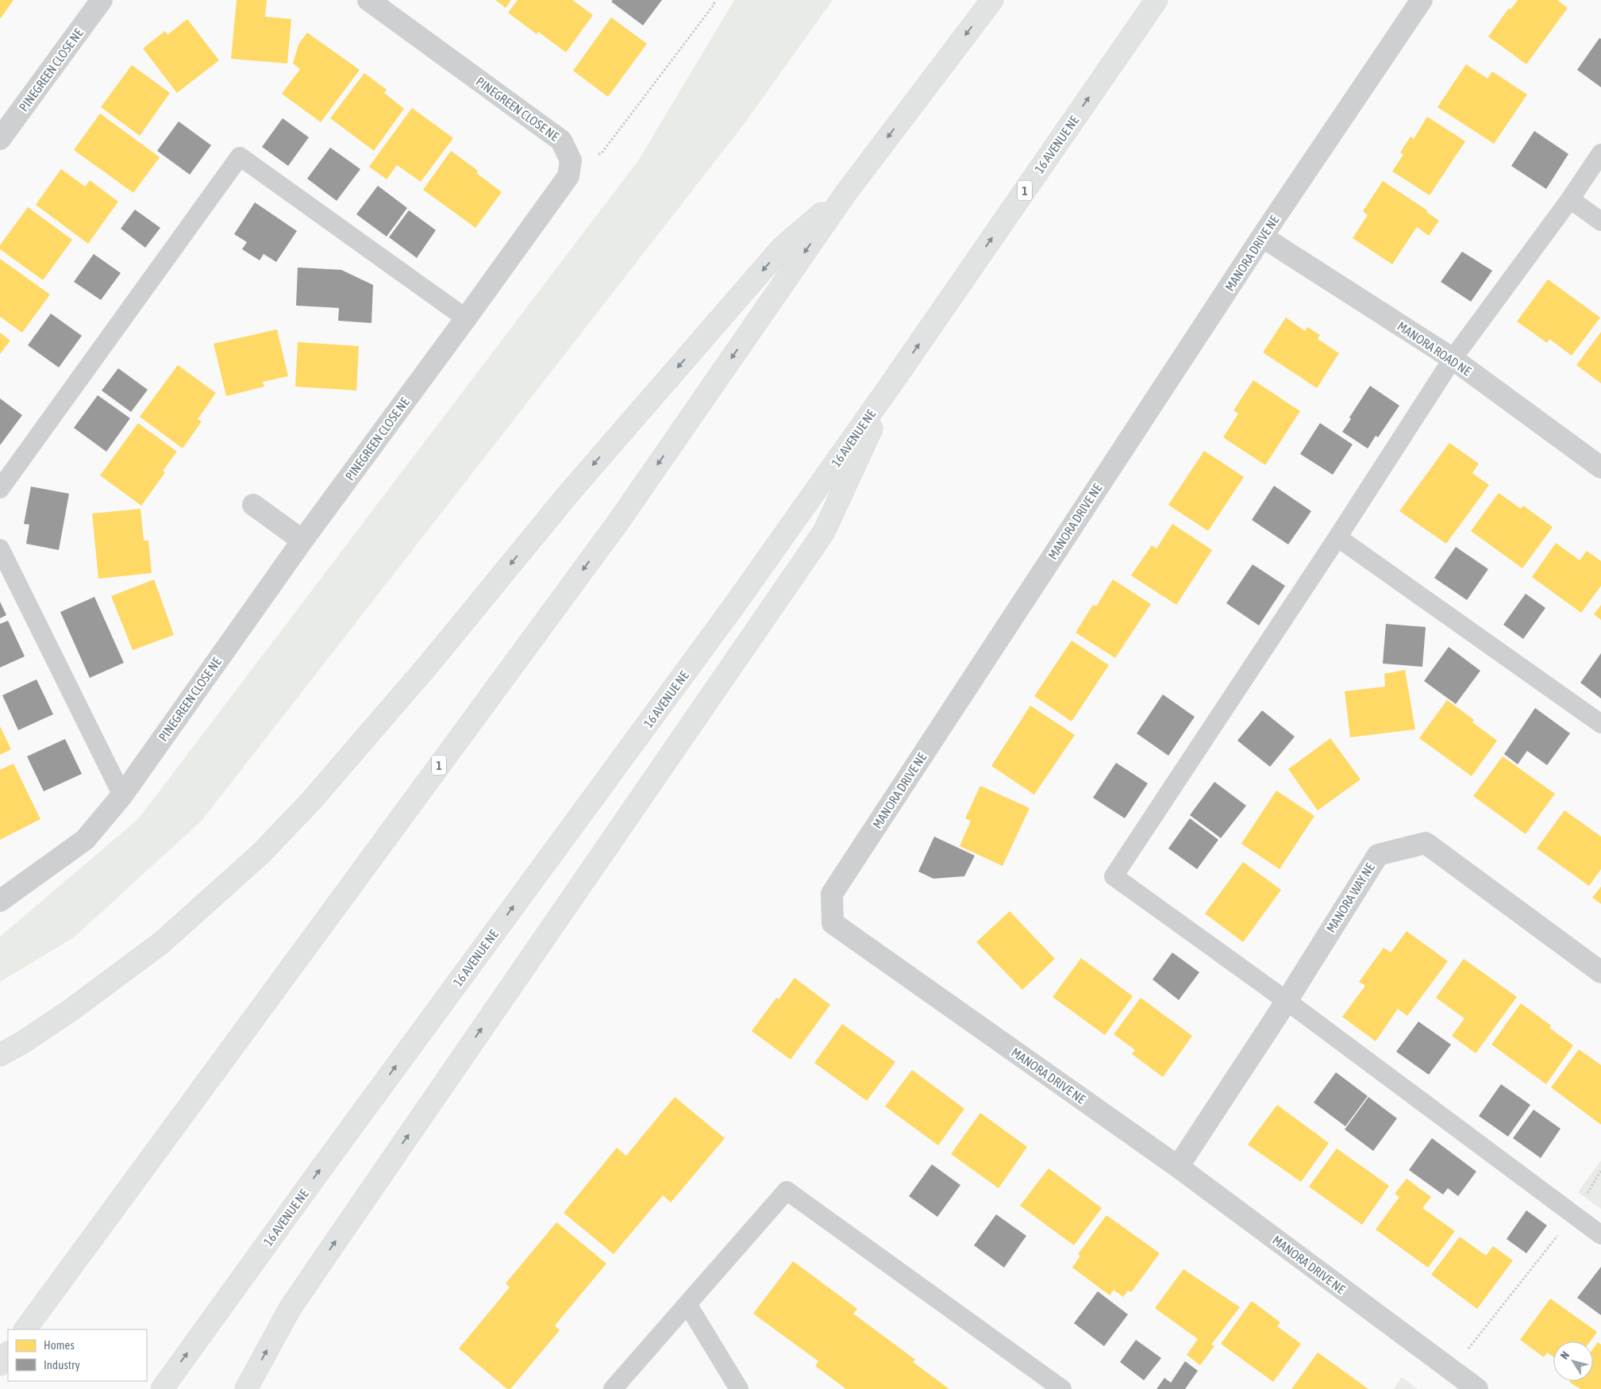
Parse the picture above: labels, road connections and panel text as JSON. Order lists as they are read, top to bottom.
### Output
{
  "streets": {
    "highway": ["16 AVENUE NE", "1"],
    "street": [
      "PINEGREEN CLOSE NE",
      "MANORA DRIVE NE",
      "MANORA ROAD NE",
      "MANORA WAY NE"
    ]
  },
  "crossings": [
    ["MANORA DRIVE NE", "MANORA ROAD NE"],
    ["MANORA DRIVE NE", "MANORA WAY NE"]
  ],
  "legend": ["Homes", "Industry"],
  "north": "top left"
}
